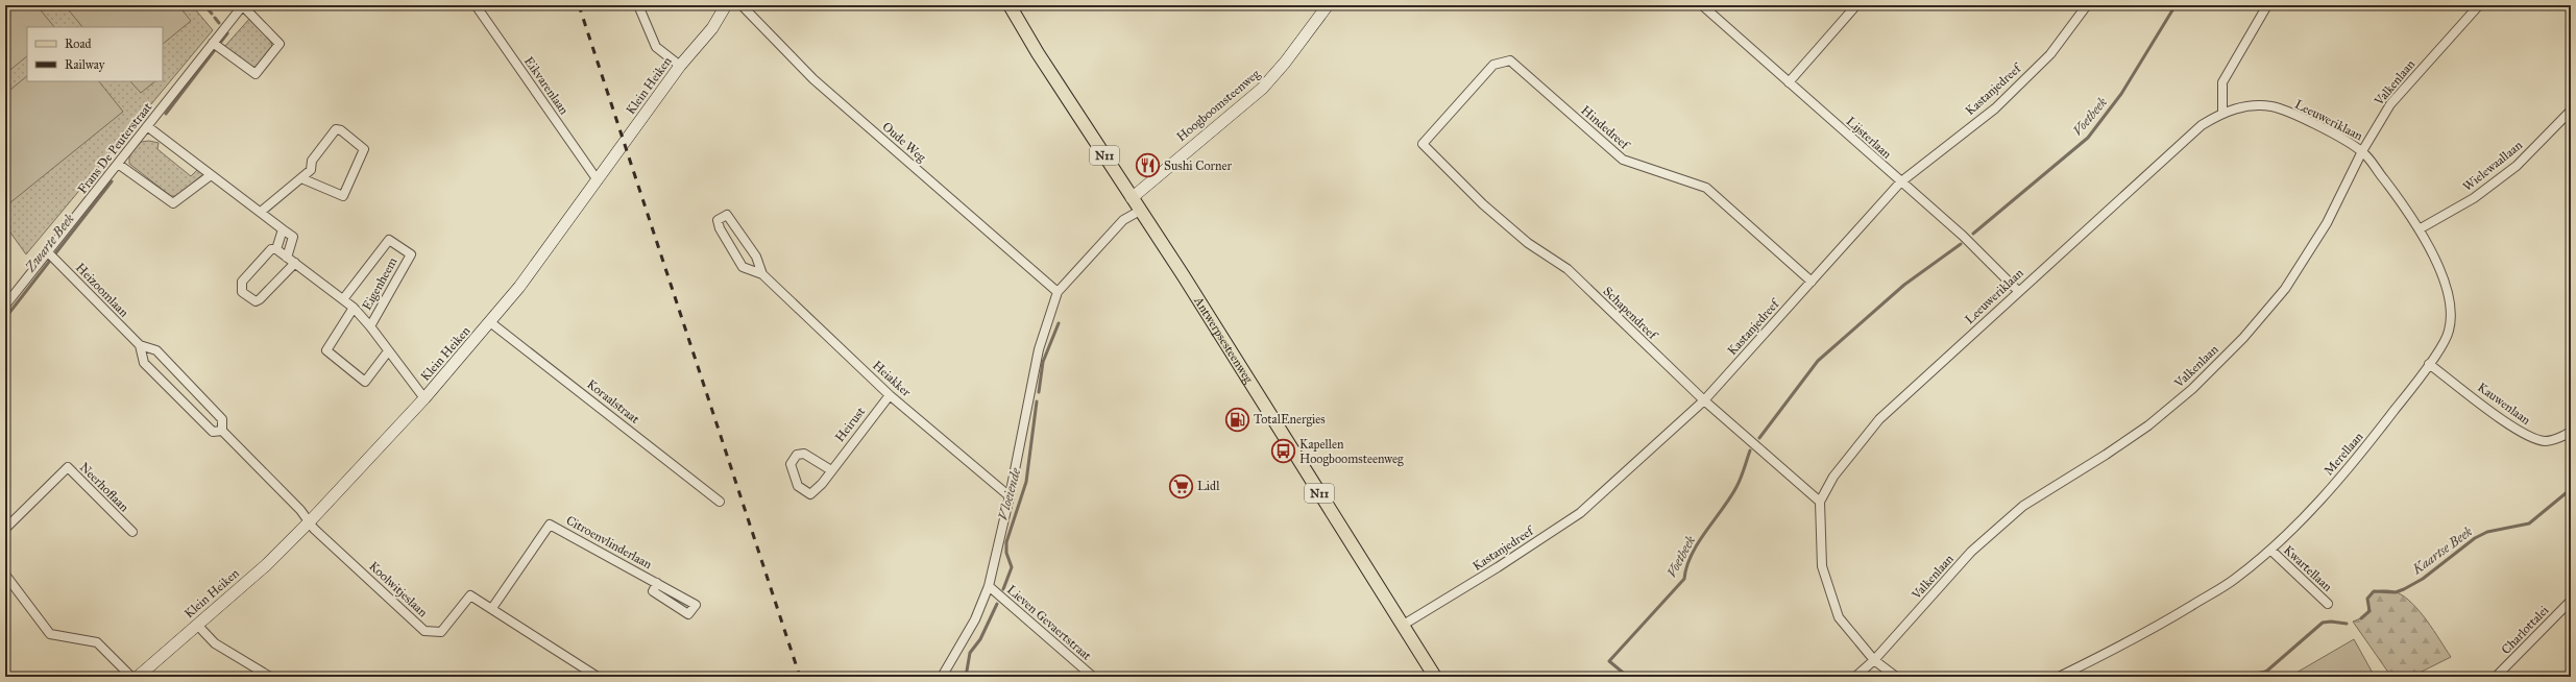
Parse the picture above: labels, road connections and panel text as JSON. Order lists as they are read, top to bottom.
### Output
{
  "streets": {
    "main road": ["N11", "Antwerpsesteenweg"],
    "street": [
      "Valkenlaan",
      "Eikvarenlaan",
      "Klein Heiken",
      "Kastanjedreef",
      "Hoogboomsteenweg",
      "Leeuweriklaan",
      "Hindedreef",
      "Lijsterlaan",
      "Oude Weg",
      "Frans De Peuterstraat",
      "Wielewaallaan",
      "Eigenheem",
      "Heizoomlaan",
      "Schapendreef",
      "Heiakker",
      "Koraalstraat",
      "Kauwenlaan",
      "Heirust",
      "Merellaan",
      "Neerhoflaan",
      "Citroenvlinderlaan",
      "Kwartellaan",
      "Koolwitjeslaan",
      "Lieven Gevaertstraat",
      "Charlottalei"
    ]
  },
  "crossings": [
    ["Valkenlaan", "Leeuweriklaan"],
    ["Valkenlaan", "Merellaan"],
    ["Eikvarenlaan", "Klein Heiken"],
    ["Klein Heiken", "Eigenheem"],
    ["Klein Heiken", "Heizoomlaan"],
    ["Klein Heiken", "Koraalstraat"],
    ["Klein Heiken", "Koolwitjeslaan"],
    ["Kastanjedreef", "Hindedreef"],
    ["Kastanjedreef", "Lijsterlaan"],
    ["Kastanjedreef", "Schapendreef"],
    ["Kastanjedreef", "Antwerpsesteenweg"],
    ["Hoogboomsteenweg", "Antwerpsesteenweg"],
    ["Leeuweriklaan", "Lijsterlaan"],
    ["Leeuweriklaan", "Schapendreef"],
    ["Leeuweriklaan", "Merellaan"],
    ["Hindedreef", "Schapendreef"],
    ["Frans De Peuterstraat", "Heizoomlaan"],
    ["Wielewaallaan", "Merellaan"],
    ["Heizoomlaan", "Koolwitjeslaan"],
    ["Heiakker", "Heirust"],
    ["Kauwenlaan", "Merellaan"],
    ["Merellaan", "Kwartellaan"],
    ["Citroenvlinderlaan", "Koolwitjeslaan"]
  ],
  "water": [
    "Voetbeek",
    "Zwarte Beek",
    "Vloeiende",
    "Kaartse Beek"
  ],
  "places": {
    "restaurant": ["Sushi Corner"],
    "fuel station": ["TotalEnergies"],
    "bus stop": ["Kapellen Hoogboomsteenweg"],
    "supermarket": ["Lidl"]
  },
  "legend": ["Road", "Railway"]
}
